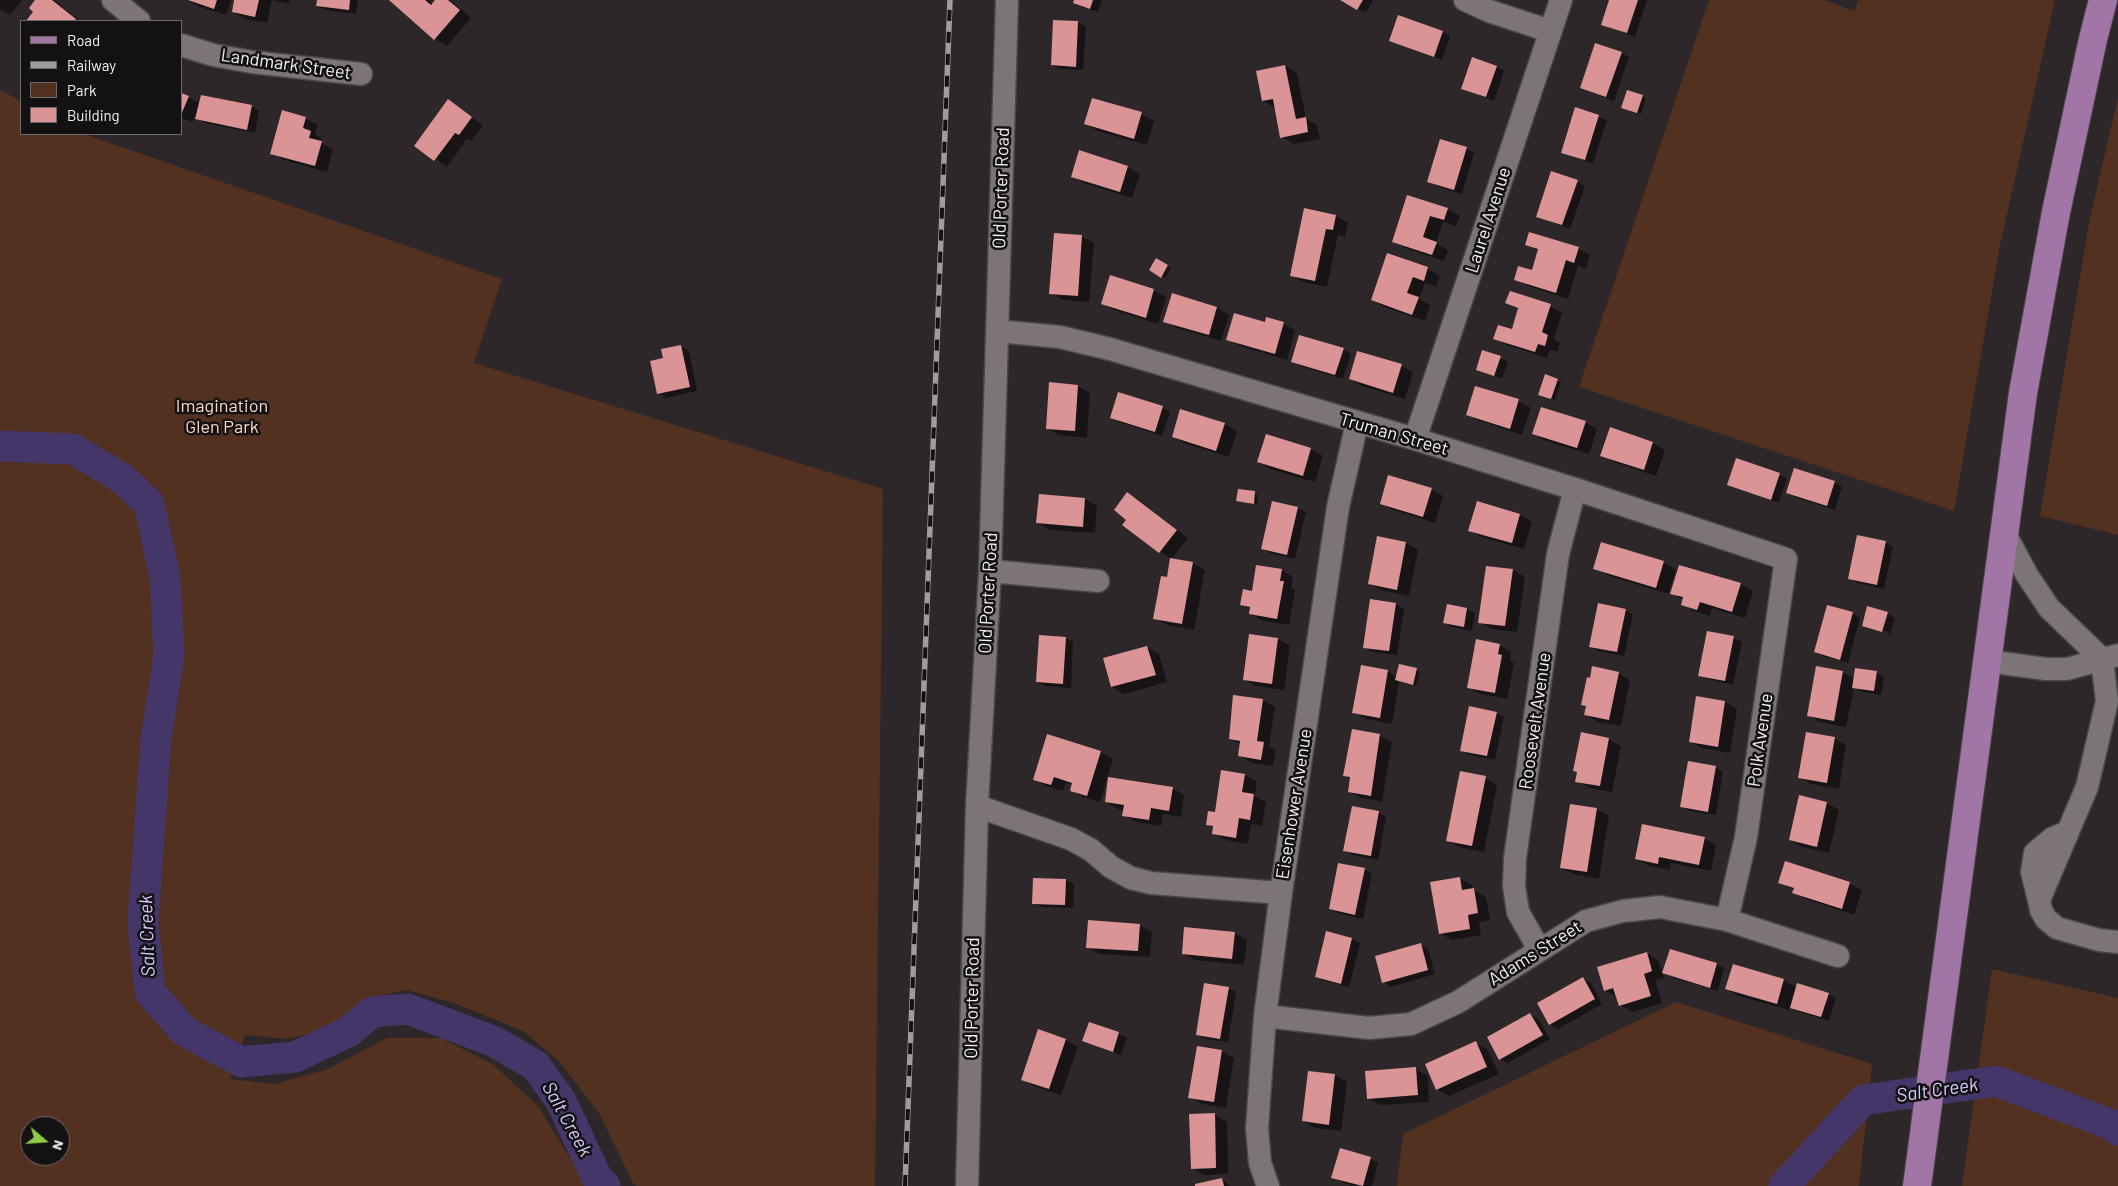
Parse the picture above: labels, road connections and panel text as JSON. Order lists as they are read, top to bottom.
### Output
{
  "streets": {
    "street": [
      "Landmark Street",
      "Old Porter Road",
      "Laurel Avenue",
      "Truman Street",
      "Roosevelt Avenue",
      "Polk Avenue",
      "Eisenhower Avenue",
      "Adams Street"
    ]
  },
  "crossings": [
    ["Old Porter Road", "Truman Street"],
    ["Laurel Avenue", "Truman Street"],
    ["Truman Street", "Roosevelt Avenue"],
    ["Truman Street", "Polk Avenue"],
    ["Truman Street", "Eisenhower Avenue"],
    ["Roosevelt Avenue", "Adams Street"],
    ["Polk Avenue", "Adams Street"],
    ["Eisenhower Avenue", "Adams Street"]
  ],
  "water": ["Salt Creek"],
  "parks": ["Imagination Glen Park"],
  "legend": [
    "Road",
    "Railway",
    "Park",
    "Building"
  ],
  "north": "right"
}
